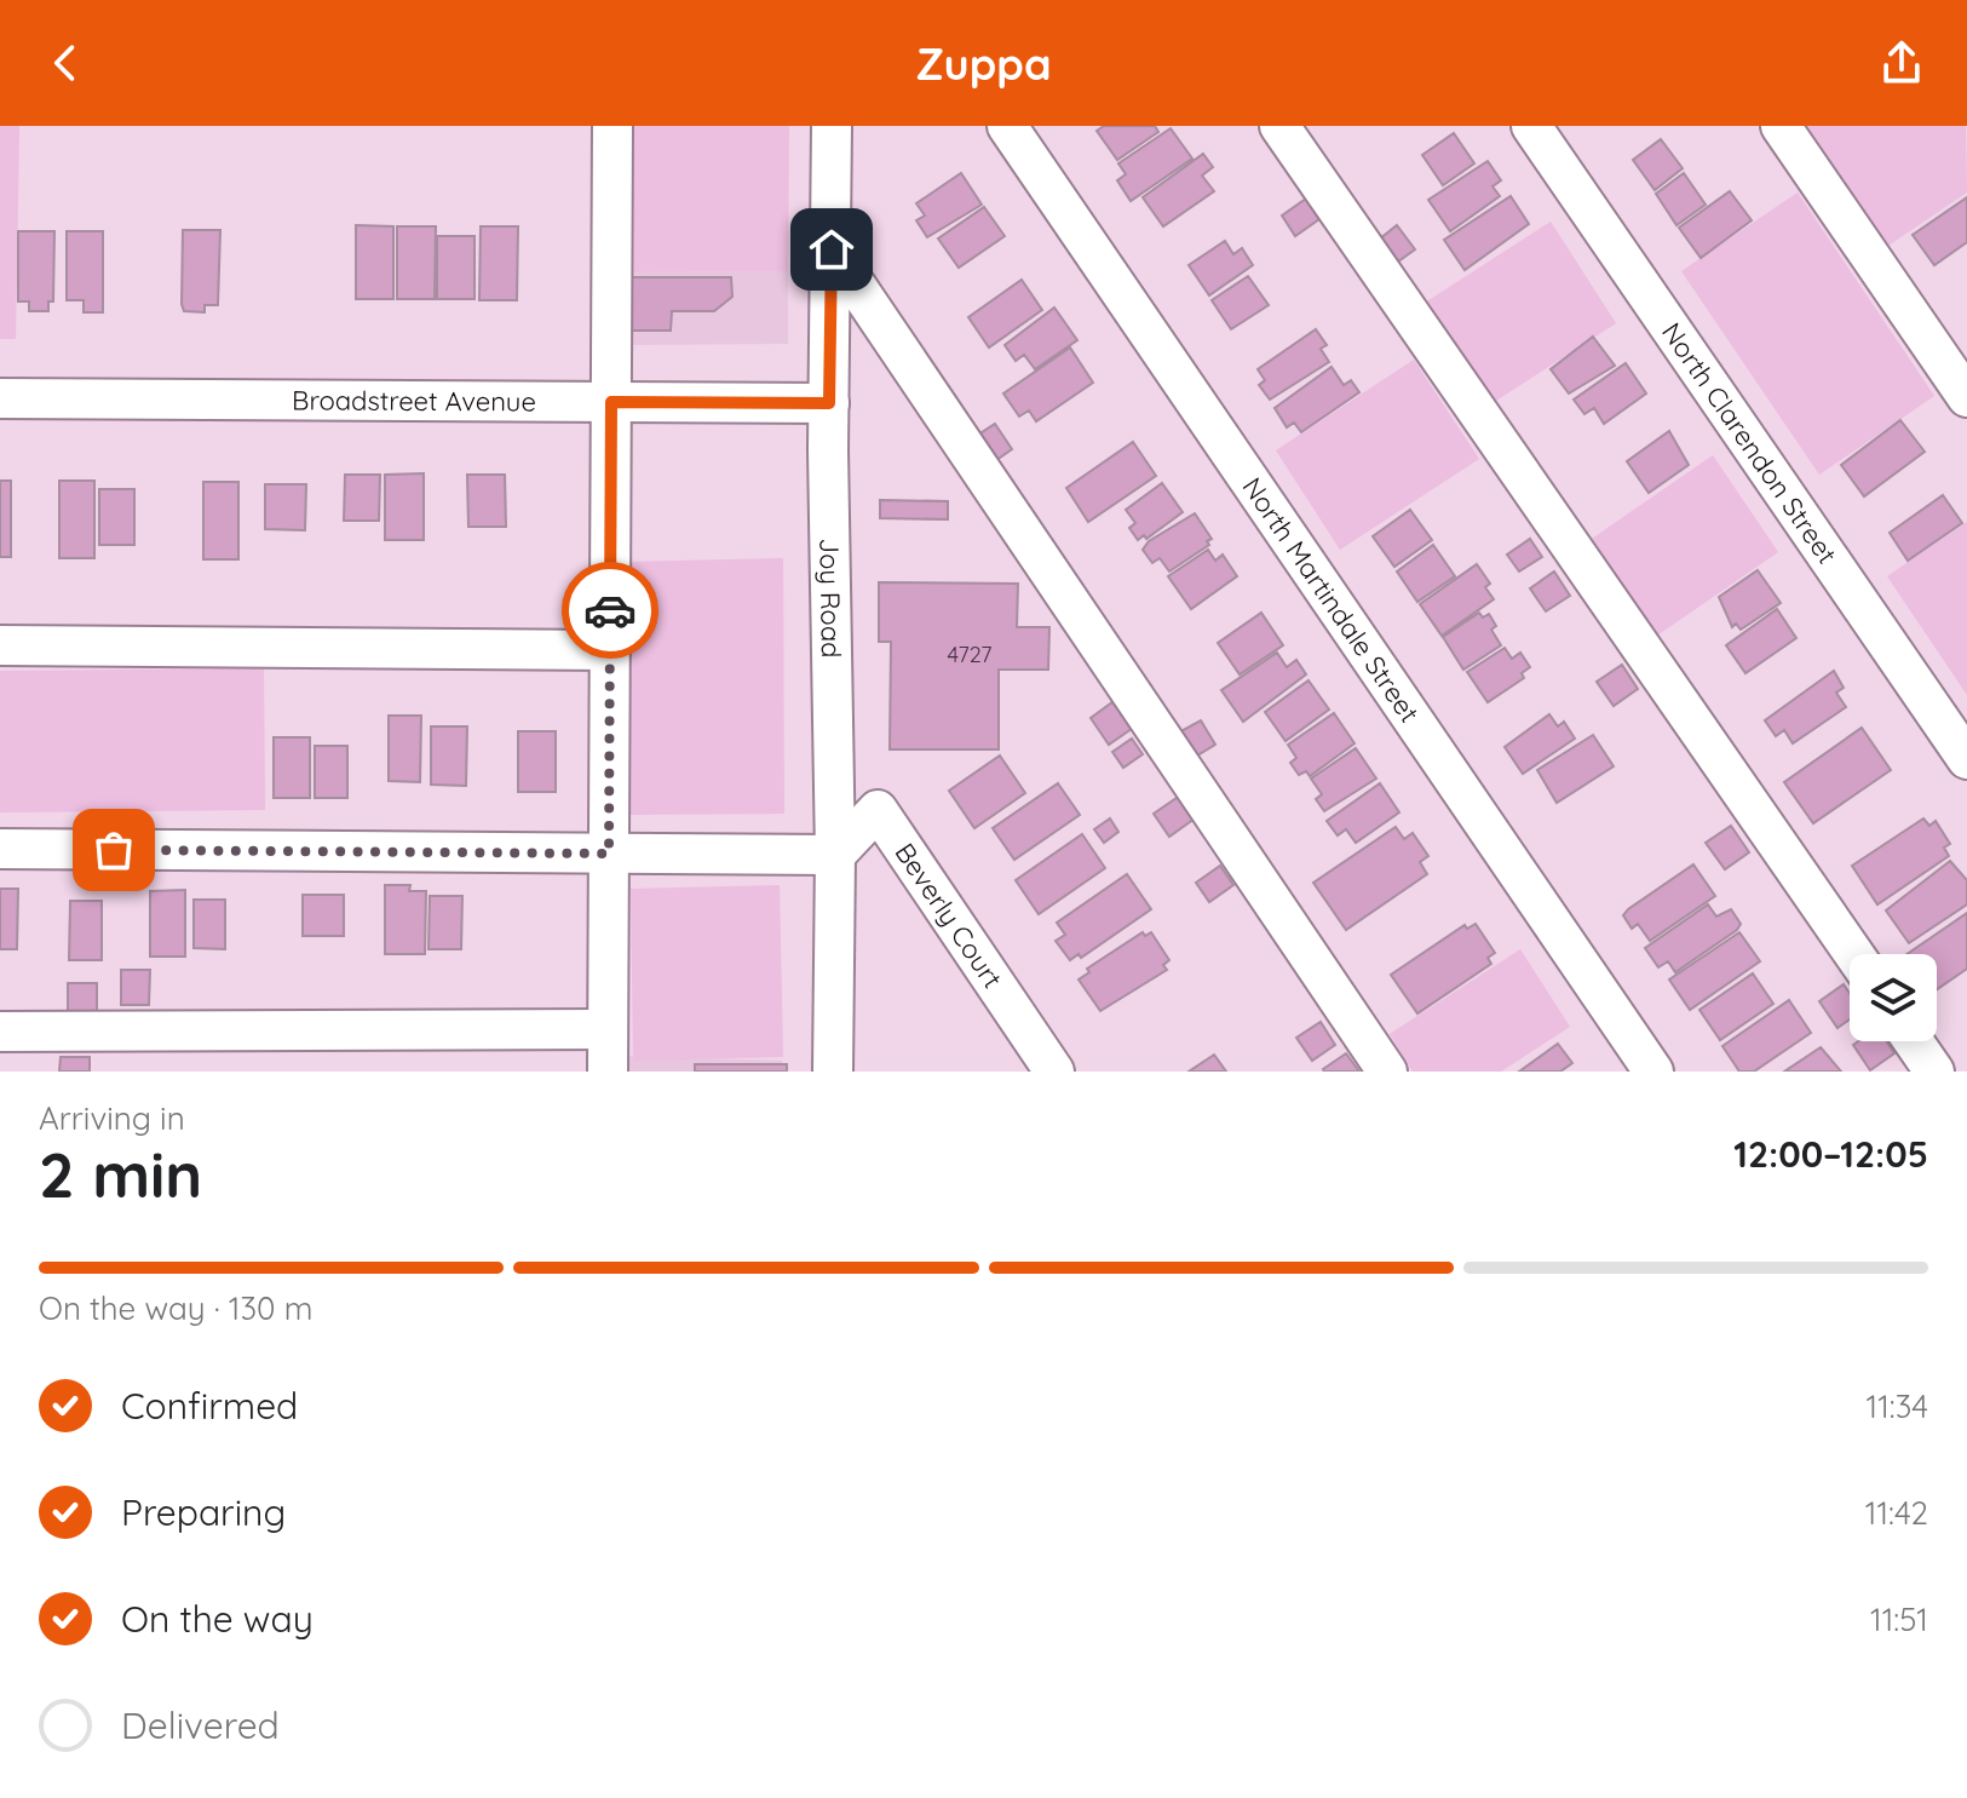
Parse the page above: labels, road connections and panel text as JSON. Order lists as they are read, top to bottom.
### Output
{
  "streets": {
    "street": [
      "Broadstreet Avenue",
      "North Clarendon Street",
      "North Martindale Street",
      "Joy Road",
      "Beverly Court"
    ]
  },
  "crossings": [
    ["Broadstreet Avenue", "Joy Road"],
    ["Joy Road", "Beverly Court"]
  ],
  "house_numbers": ["4727"],
  "page": {
    "header": "Zuppa",
    "heading": ["2 min", "Arriving in", "12:00–12:05"],
    "bar": "On the way · 130 m",
    "list": [
      ["Confirmed", "11:34"],
      ["Preparing", "11:42"],
      ["On the way", "11:51"],
      "Delivered"
    ]
  }
}
